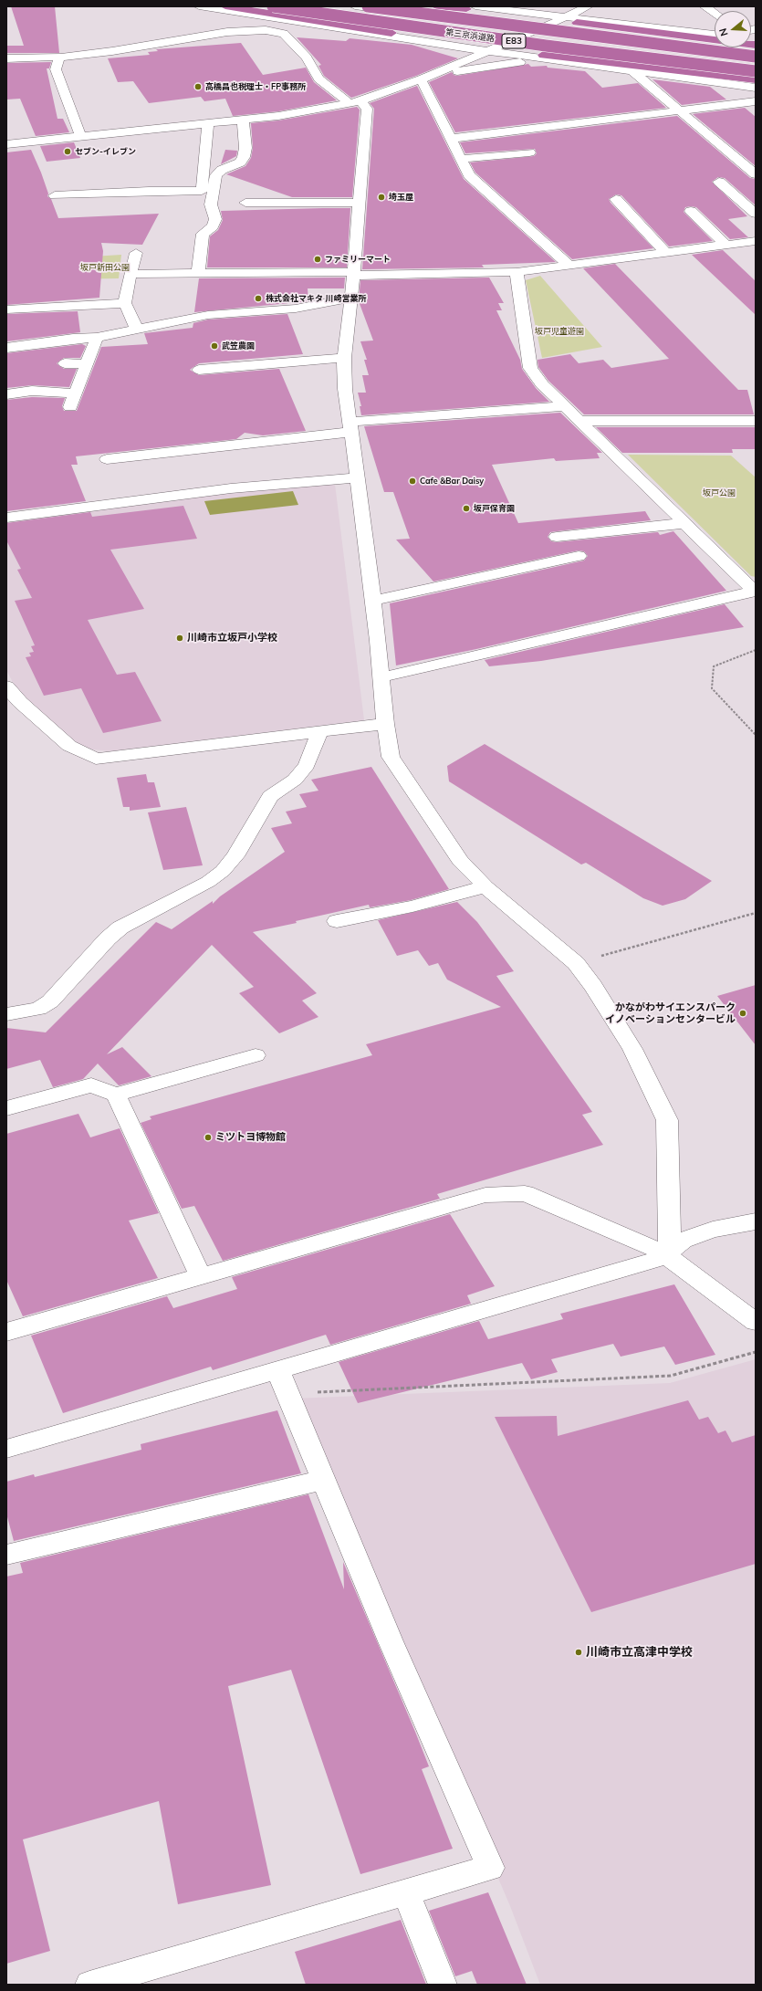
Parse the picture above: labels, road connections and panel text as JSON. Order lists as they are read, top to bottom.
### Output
{
  "streets": {
    "highway": ["第三京浜道路", "E83"]
  },
  "parks": ["坂戸新田公園", "坂戸児童遊園", "坂戸公園"],
  "places": [
    "高橋昌也税理士・FP事務所",
    "セブン-イレブン",
    "埼玉屋",
    "ファミリーマート",
    "株式会社マキタ 川崎営業所",
    "武笠農園",
    "Cafe &Bar Daisy",
    "坂戸保育園",
    "川崎市立坂戸小学校",
    "かながわサイエンスパーク イノベーションセンタービル",
    "ミツトヨ博物館",
    "川崎市立高津中学校"
  ],
  "north": "left"
}
